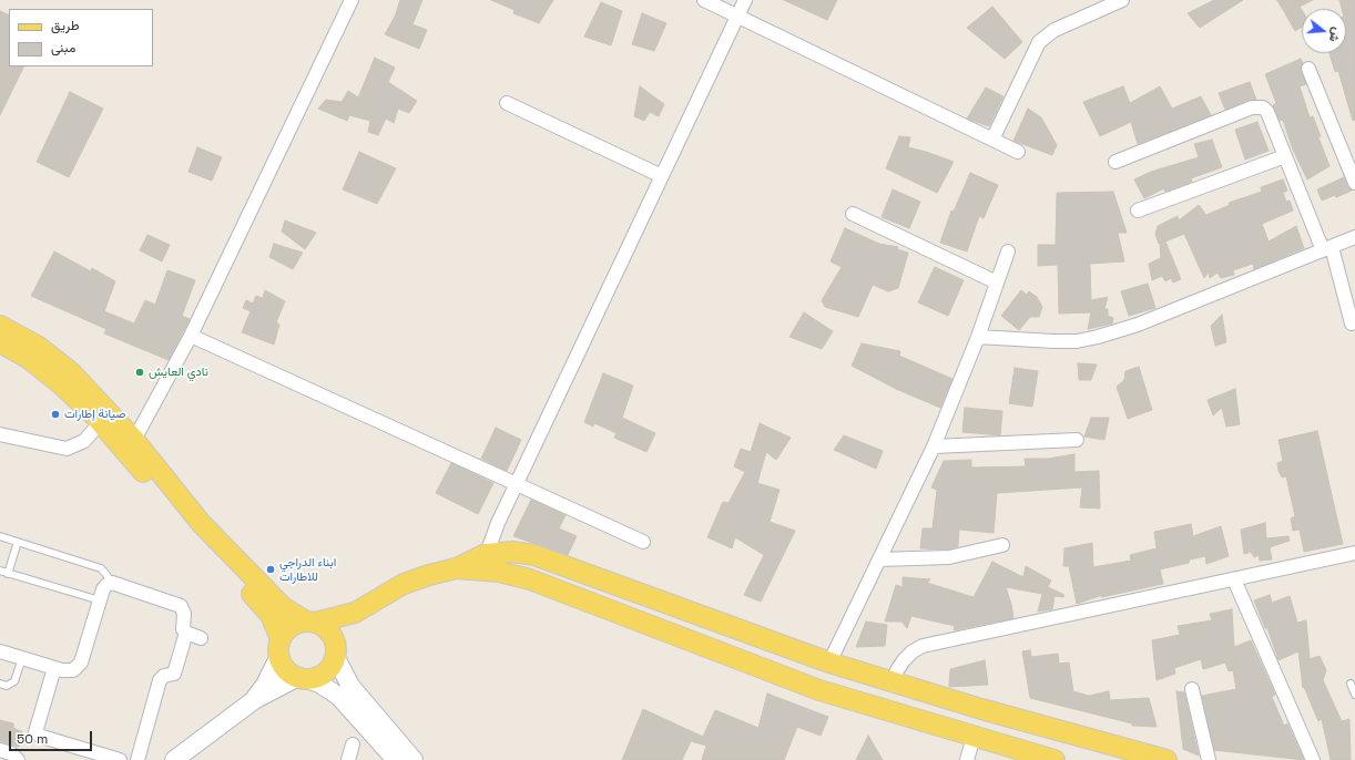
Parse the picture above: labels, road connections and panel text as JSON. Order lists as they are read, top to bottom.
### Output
{
  "places": ["نادي العايش", "صيانة إطارات", "ابناء الدراجي للاطارات"],
  "legend": ["طريق", "مبنى"],
  "scale_bar": "50 m",
  "north": "right"
}
